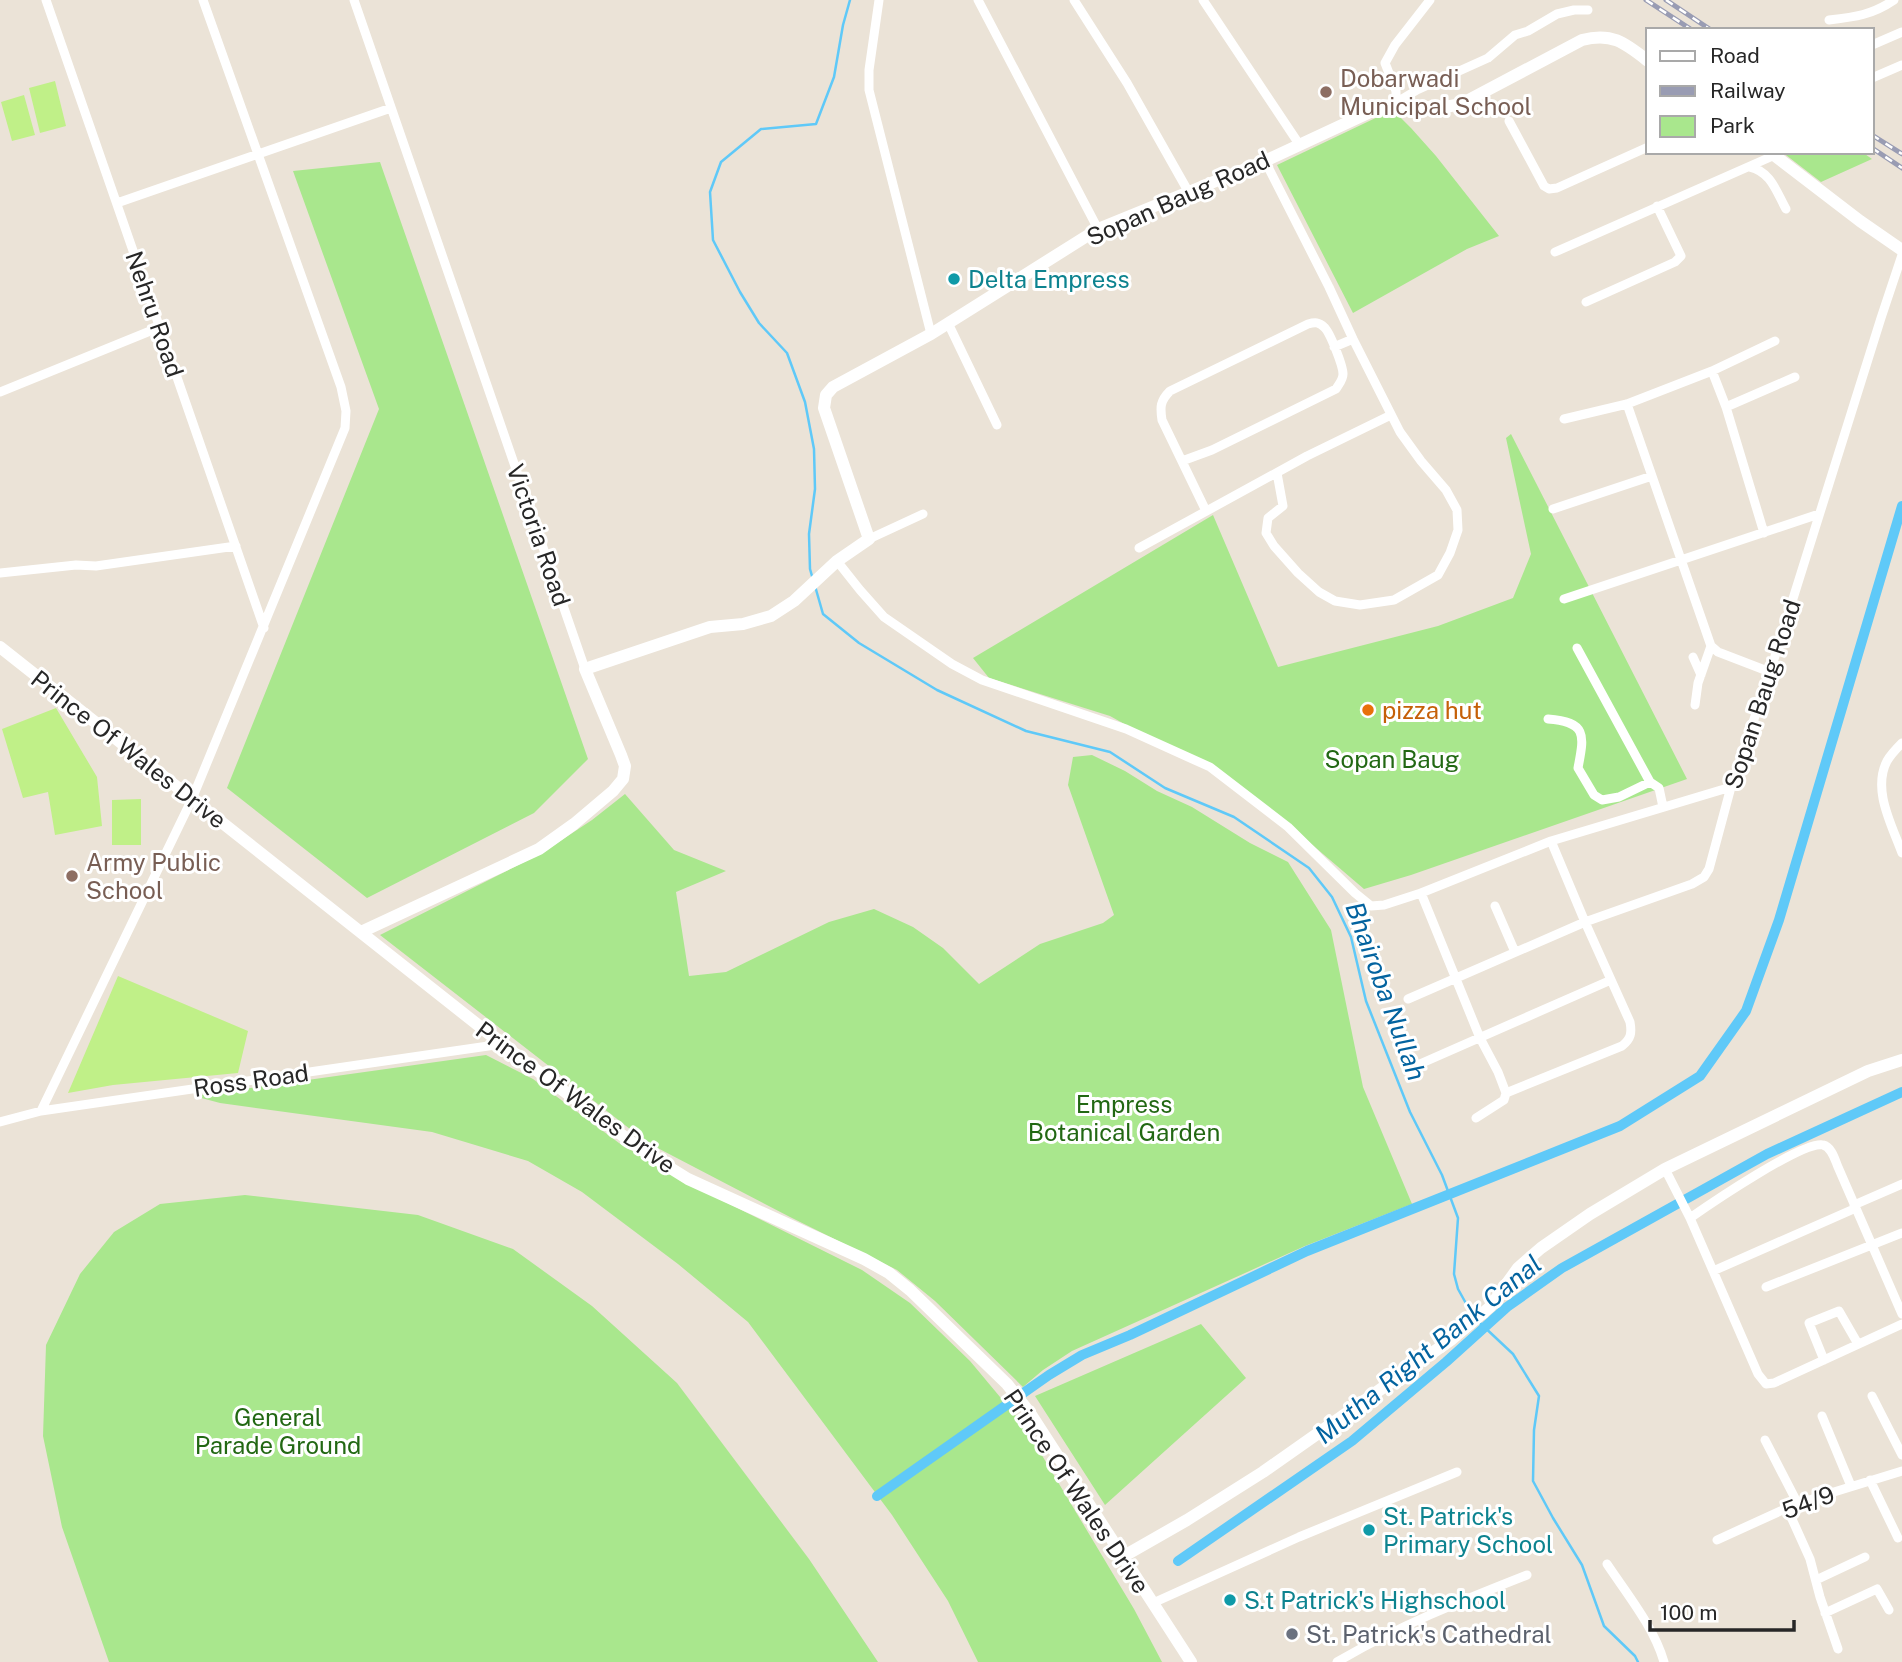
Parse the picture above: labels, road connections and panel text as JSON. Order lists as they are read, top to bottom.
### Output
{
  "streets": {
    "street": [
      "Sopan Baug Road",
      "Nehru Road",
      "Victoria Road",
      "Prince Of Wales Drive",
      "Ross Road",
      "54/9"
    ]
  },
  "crossings": [
    ["Victoria Road", "Prince Of Wales Drive"],
    ["Prince Of Wales Drive", "Ross Road"]
  ],
  "water": ["Bhairoba Nullah", "Mutha Right Bank Canal"],
  "parks": ["Sopan Baug", "Empress Botanical Garden", "General Parade Ground"],
  "places": [
    "Dobarwadi Municipal School",
    "Delta Empress",
    "pizza hut",
    "Army Public School",
    "St. Patrick's Primary School",
    "S.t Patrick's Highschool",
    "St. Patrick's Cathedral"
  ],
  "legend": ["Road", "Railway", "Park"],
  "scale_bar": "100 m"
}
